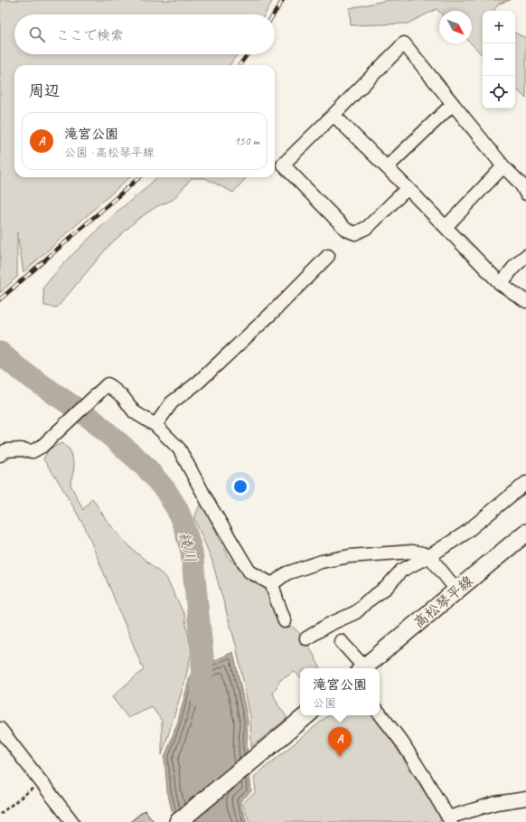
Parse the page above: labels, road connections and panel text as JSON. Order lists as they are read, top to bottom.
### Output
{
  "streets": {
    "main road": ["高松琴平線"]
  },
  "water": ["綾川"],
  "north": "bottom right",
  "page": {
    "map_buttons": ["+", "−"],
    "search": "ここで検索",
    "heading": "周辺",
    "list": [
      {
        "mark": "A",
        "name": "滝宮公園",
        "note": "公園 · 高松琴平線",
        "value": "150 m"
      }
    ],
    "popup": ["滝宮公園", "公園"],
    "pins": "A"
  }
}
